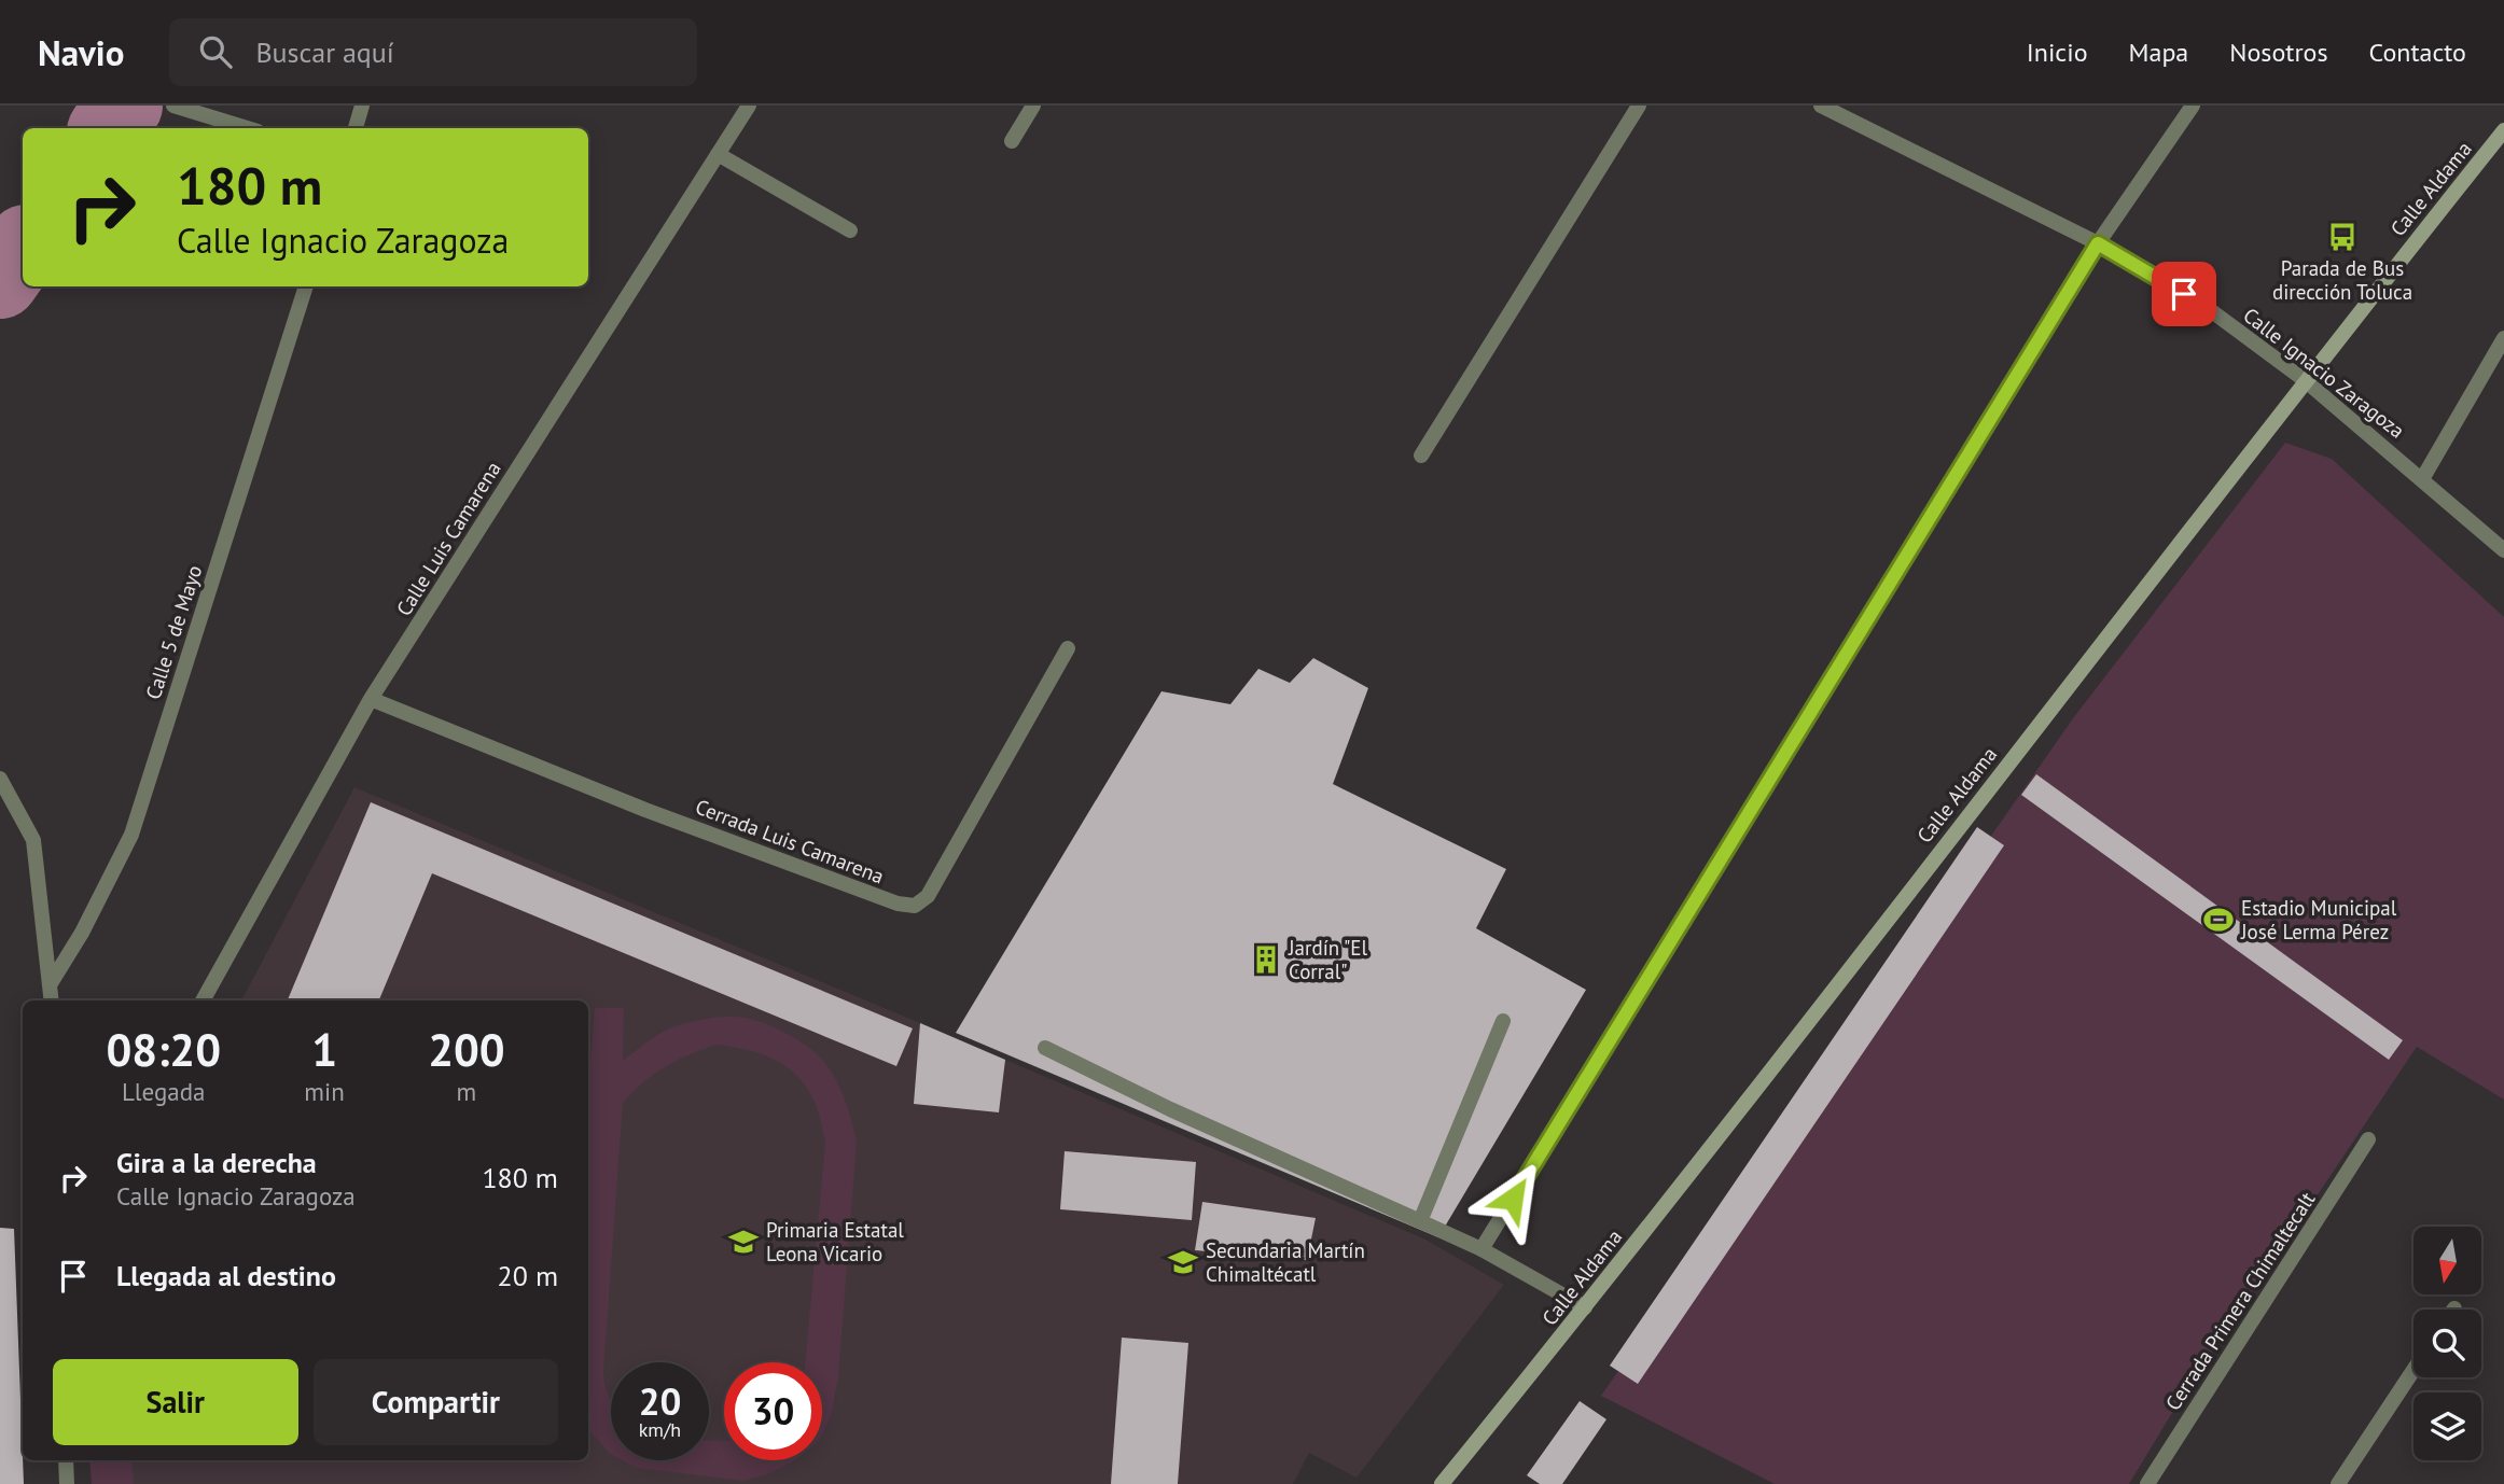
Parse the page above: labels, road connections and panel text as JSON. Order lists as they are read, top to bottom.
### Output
{
  "streets": {
    "main road": ["Calle Aldama"],
    "street": [
      "Calle Ignacio Zaragoza",
      "Calle Luis Camarena",
      "Calle 5 de Mayo",
      "Cerrada Luis Camarena",
      "Cerrada Primera Chimaltecalt"
    ]
  },
  "crossings": [
    ["Calle Aldama", "Calle Ignacio Zaragoza"],
    ["Calle Luis Camarena", "Cerrada Luis Camarena"]
  ],
  "places": {
    "bus stop": ["Parada de Bus dirección Toluca"],
    "sports": ["Estadio Municipal José Lerma Pérez"],
    "building": ["Jardín \"El Corral\""],
    "school or university": ["Primaria Estatal Leona Vicario", "Secundaria Martín Chimaltécatl"]
  },
  "north": "bottom",
  "page": {
    "header": "Navio",
    "search": "Buscar aquí",
    "nav": [
      "Inicio",
      "Mapa",
      "Nosotros",
      "Contacto"
    ],
    "turn": ["180 m", "Calle Ignacio Zaragoza"],
    "eta": [
      "08:20",
      "Llegada",
      "1",
      "min",
      "200",
      "m"
    ],
    "list": [
      {
        "name": "Gira a la derecha",
        "note": "Calle Ignacio Zaragoza",
        "value": "180 m"
      },
      {
        "name": "Llegada al destino",
        "value": "20 m"
      }
    ],
    "buttons": ["Salir", "Compartir"],
    "speed": "20 km/h",
    "limit": "30"
  }
}
